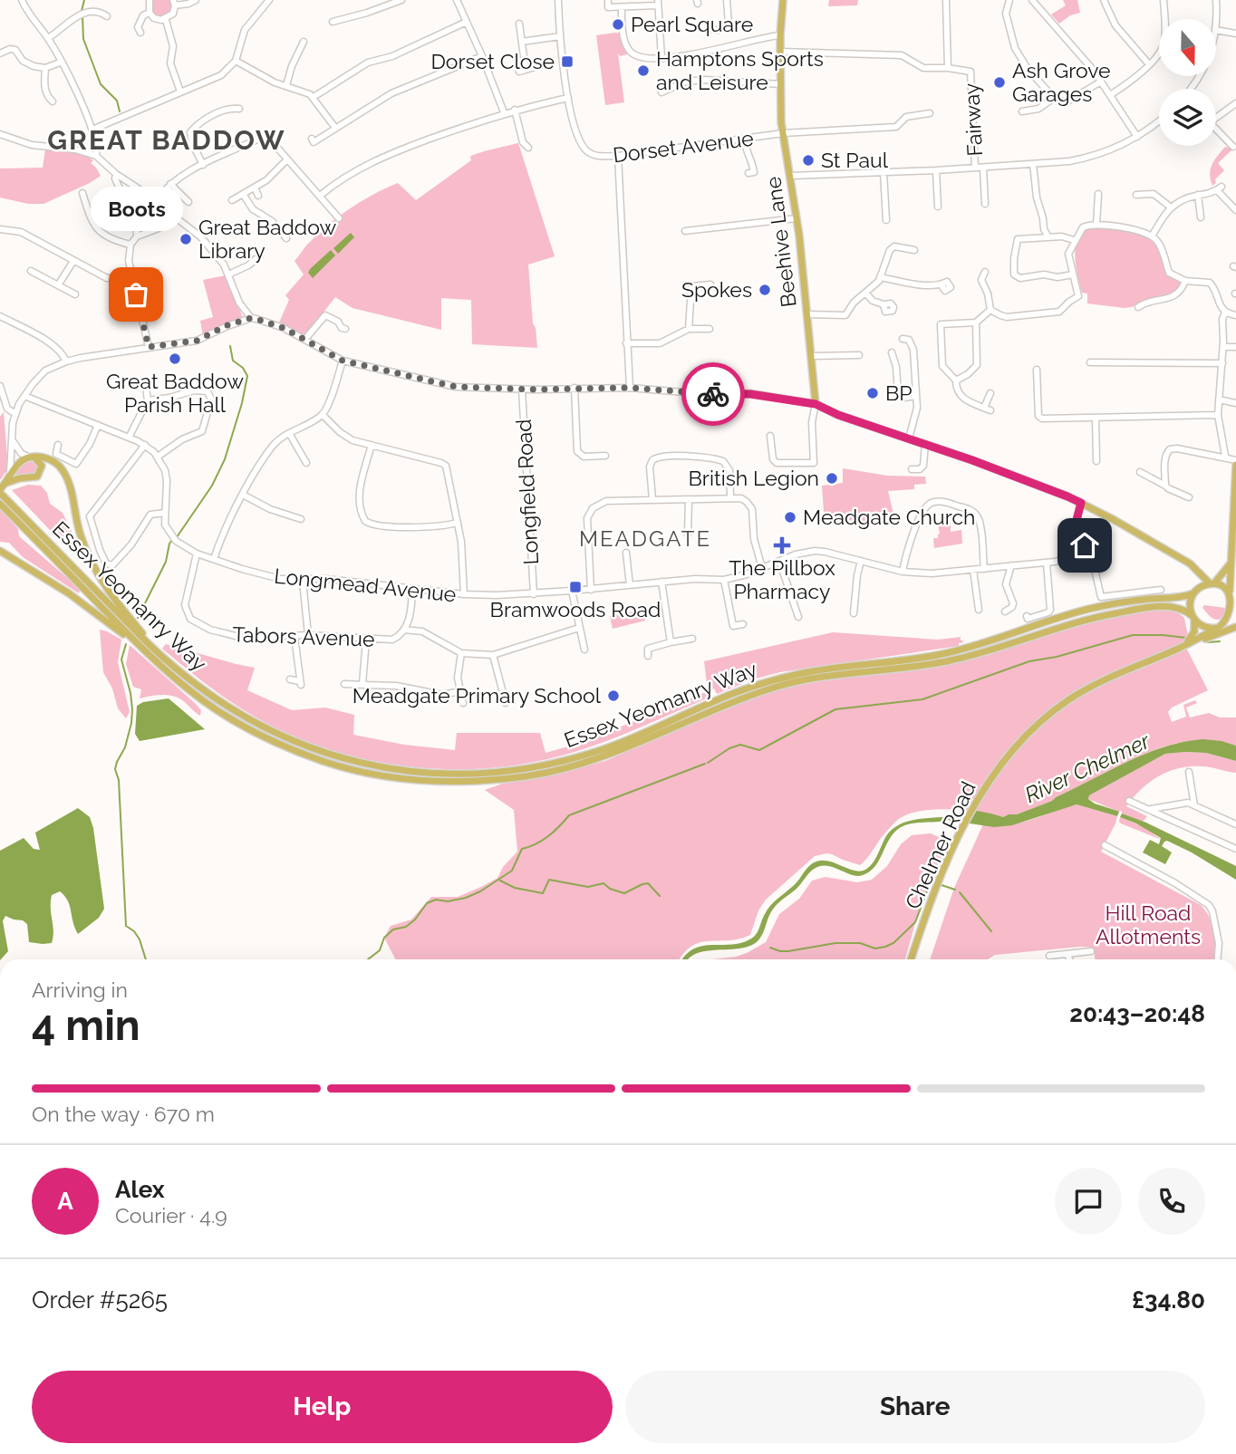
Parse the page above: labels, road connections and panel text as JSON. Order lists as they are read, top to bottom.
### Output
{
  "streets": {
    "main road": ["Beehive Lane", "Essex Yeomanry Way", "Chelmer Road"],
    "street": [
      "Fairway",
      "Dorset Avenue",
      "Longfield Road",
      "Longmead Avenue",
      "Tabors Avenue"
    ]
  },
  "crossings": [
    ["Dorset Avenue", "Beehive Lane"],
    ["Longfield Road", "Longmead Avenue"],
    ["Longmead Avenue", "Tabors Avenue"],
    ["Essex Yeomanry Way", "Chelmer Road"]
  ],
  "districts": ["GREAT BADDOW", "MEADGATE"],
  "water": ["River Chelmer"],
  "parks": ["Hill Road Allotments"],
  "places": {
    "other": [
      "Pearl Square",
      "Hamptons Sports and Leisure",
      "Ash Grove Garages",
      "St Paul",
      "Great Baddow Library",
      "Spokes",
      "Boots",
      "Great Baddow Parish Hall",
      "BP",
      "British Legion",
      "Meadgate Church",
      "Meadgate Primary School"
    ],
    "transit": ["Dorset Close", "Bramwoods Road"],
    "health": ["The Pillbox Pharmacy"]
  },
  "north": "bottom",
  "page": {
    "bubble": "Boots",
    "heading": ["4 min", "Arriving in", "20:43–20:48"],
    "panel": [
      "Alex",
      "Courier · 4.9",
      "Order #5265",
      "£34.80"
    ],
    "bar": "On the way · 670 m",
    "round": "A",
    "buttons": ["Help", "Share"]
  }
}
